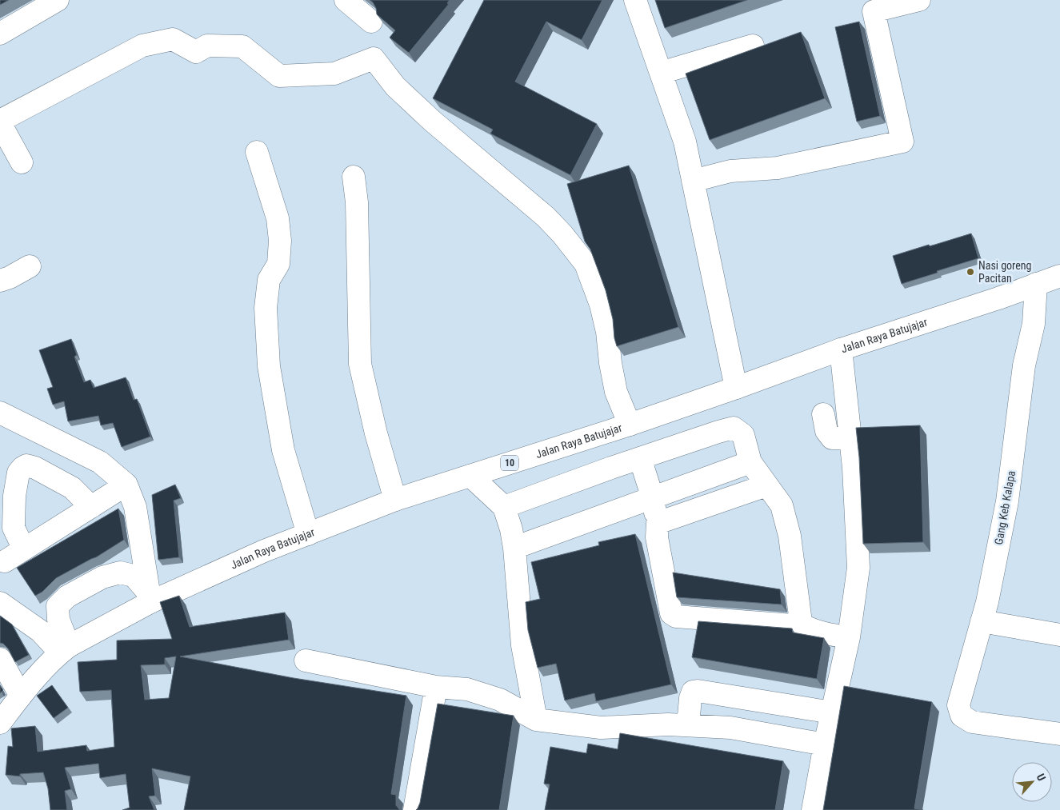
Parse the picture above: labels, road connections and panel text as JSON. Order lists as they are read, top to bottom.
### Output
{
  "streets": {
    "main road": ["Jalan Raya Batujajar", "10", "Gang Keb Kalapa"]
  },
  "crossings": [
    ["Jalan Raya Batujajar", "Gang Keb Kalapa"]
  ],
  "places": ["Nasi goreng Pacitan"],
  "north": "top right"
}
